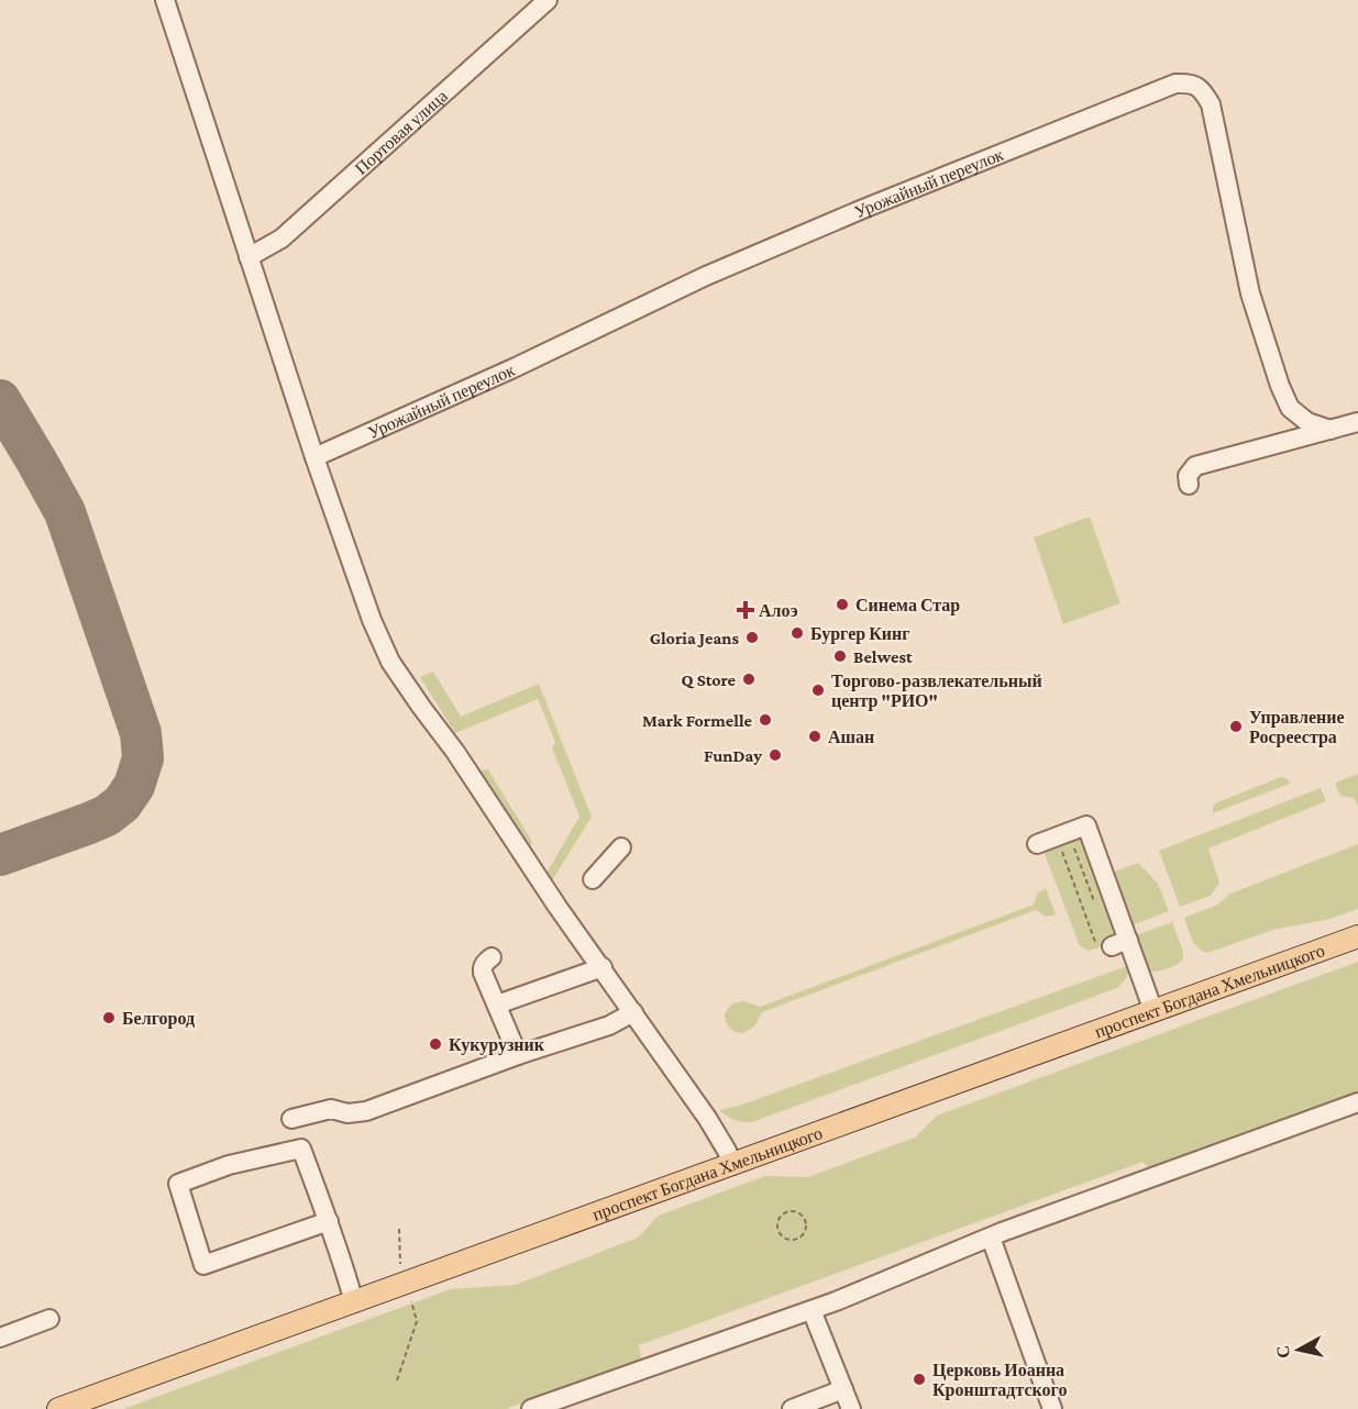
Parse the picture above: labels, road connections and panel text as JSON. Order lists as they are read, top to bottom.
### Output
{
  "streets": {
    "main road": ["проспект Богдана Хмельницкого"],
    "street": ["Портовая улица", "Урожайный переулок"]
  },
  "places": {
    "other": [
      "Синема Стар",
      "Бургер Кинг",
      "Gloria Jeans",
      "Belwest",
      "Q Store",
      "Торгово-развлекательный центр \"РИО\"",
      "Mark Formelle",
      "Управление Росреестра",
      "Ашан",
      "FunDay",
      "Белгород",
      "Кукурузник",
      "Церковь Иоанна Кронштадтского"
    ],
    "health": ["Алоэ"]
  },
  "north": "left"
}
